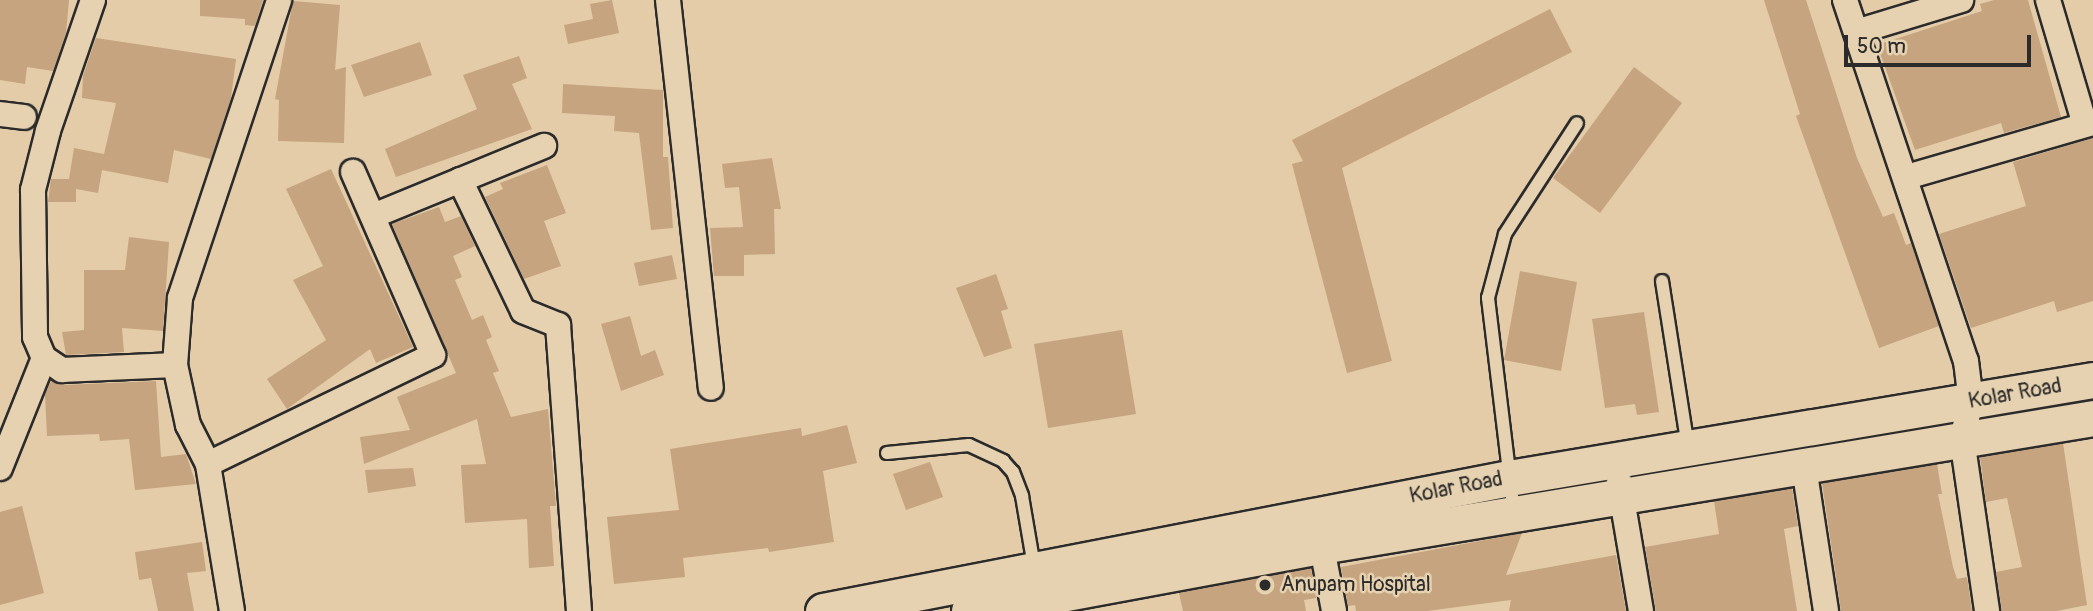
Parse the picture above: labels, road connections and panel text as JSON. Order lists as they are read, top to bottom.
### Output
{
  "streets": {
    "main road": ["Kolar Road"]
  },
  "places": ["Anupam Hospital"],
  "scale_bar": "50 m"
}
